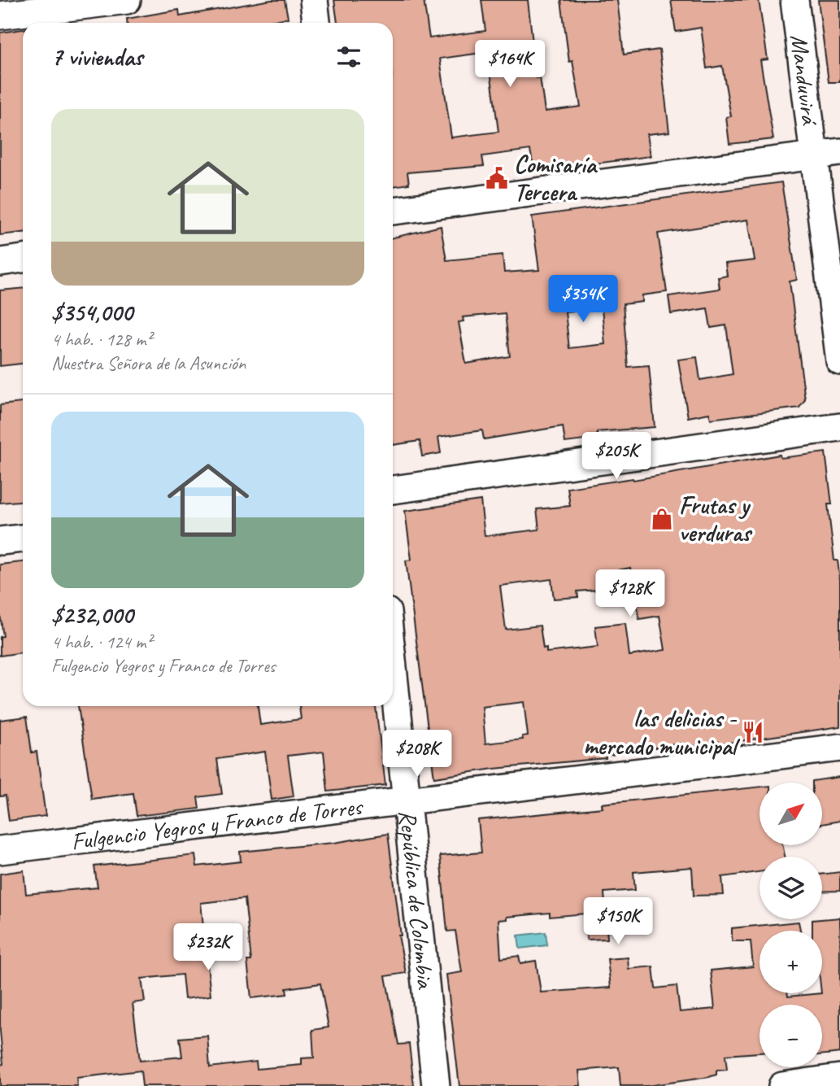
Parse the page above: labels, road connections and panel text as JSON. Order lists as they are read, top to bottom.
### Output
{
  "streets": {
    "street": ["Manduvirá", "Fulgencio Yegros y Franco de Torres", "República de Colombia"]
  },
  "crossings": [
    ["Fulgencio Yegros y Franco de Torres", "República de Colombia"]
  ],
  "places": {
    "public building": ["Comisaría Tercera"],
    "shop": ["Frutas y verduras"],
    "restaurant": ["las delicias - mercado municipal"]
  },
  "north": "top right",
  "page": {
    "heading": "7 viviendas",
    "price": [
      "$164K",
      "$354K",
      "$205K",
      "$128K",
      "$208K",
      "$150K",
      "$232K"
    ],
    "list": [
      {
        "name": "$354,000",
        "note": "4 hab. · 128 m² · Nuestra Señora de la Asunción"
      },
      {
        "name": "$232,000",
        "note": "4 hab. · 124 m² · Fulgencio Yegros y Franco de Torres"
      }
    ],
    "map_buttons": ["+", "−"]
  }
}
